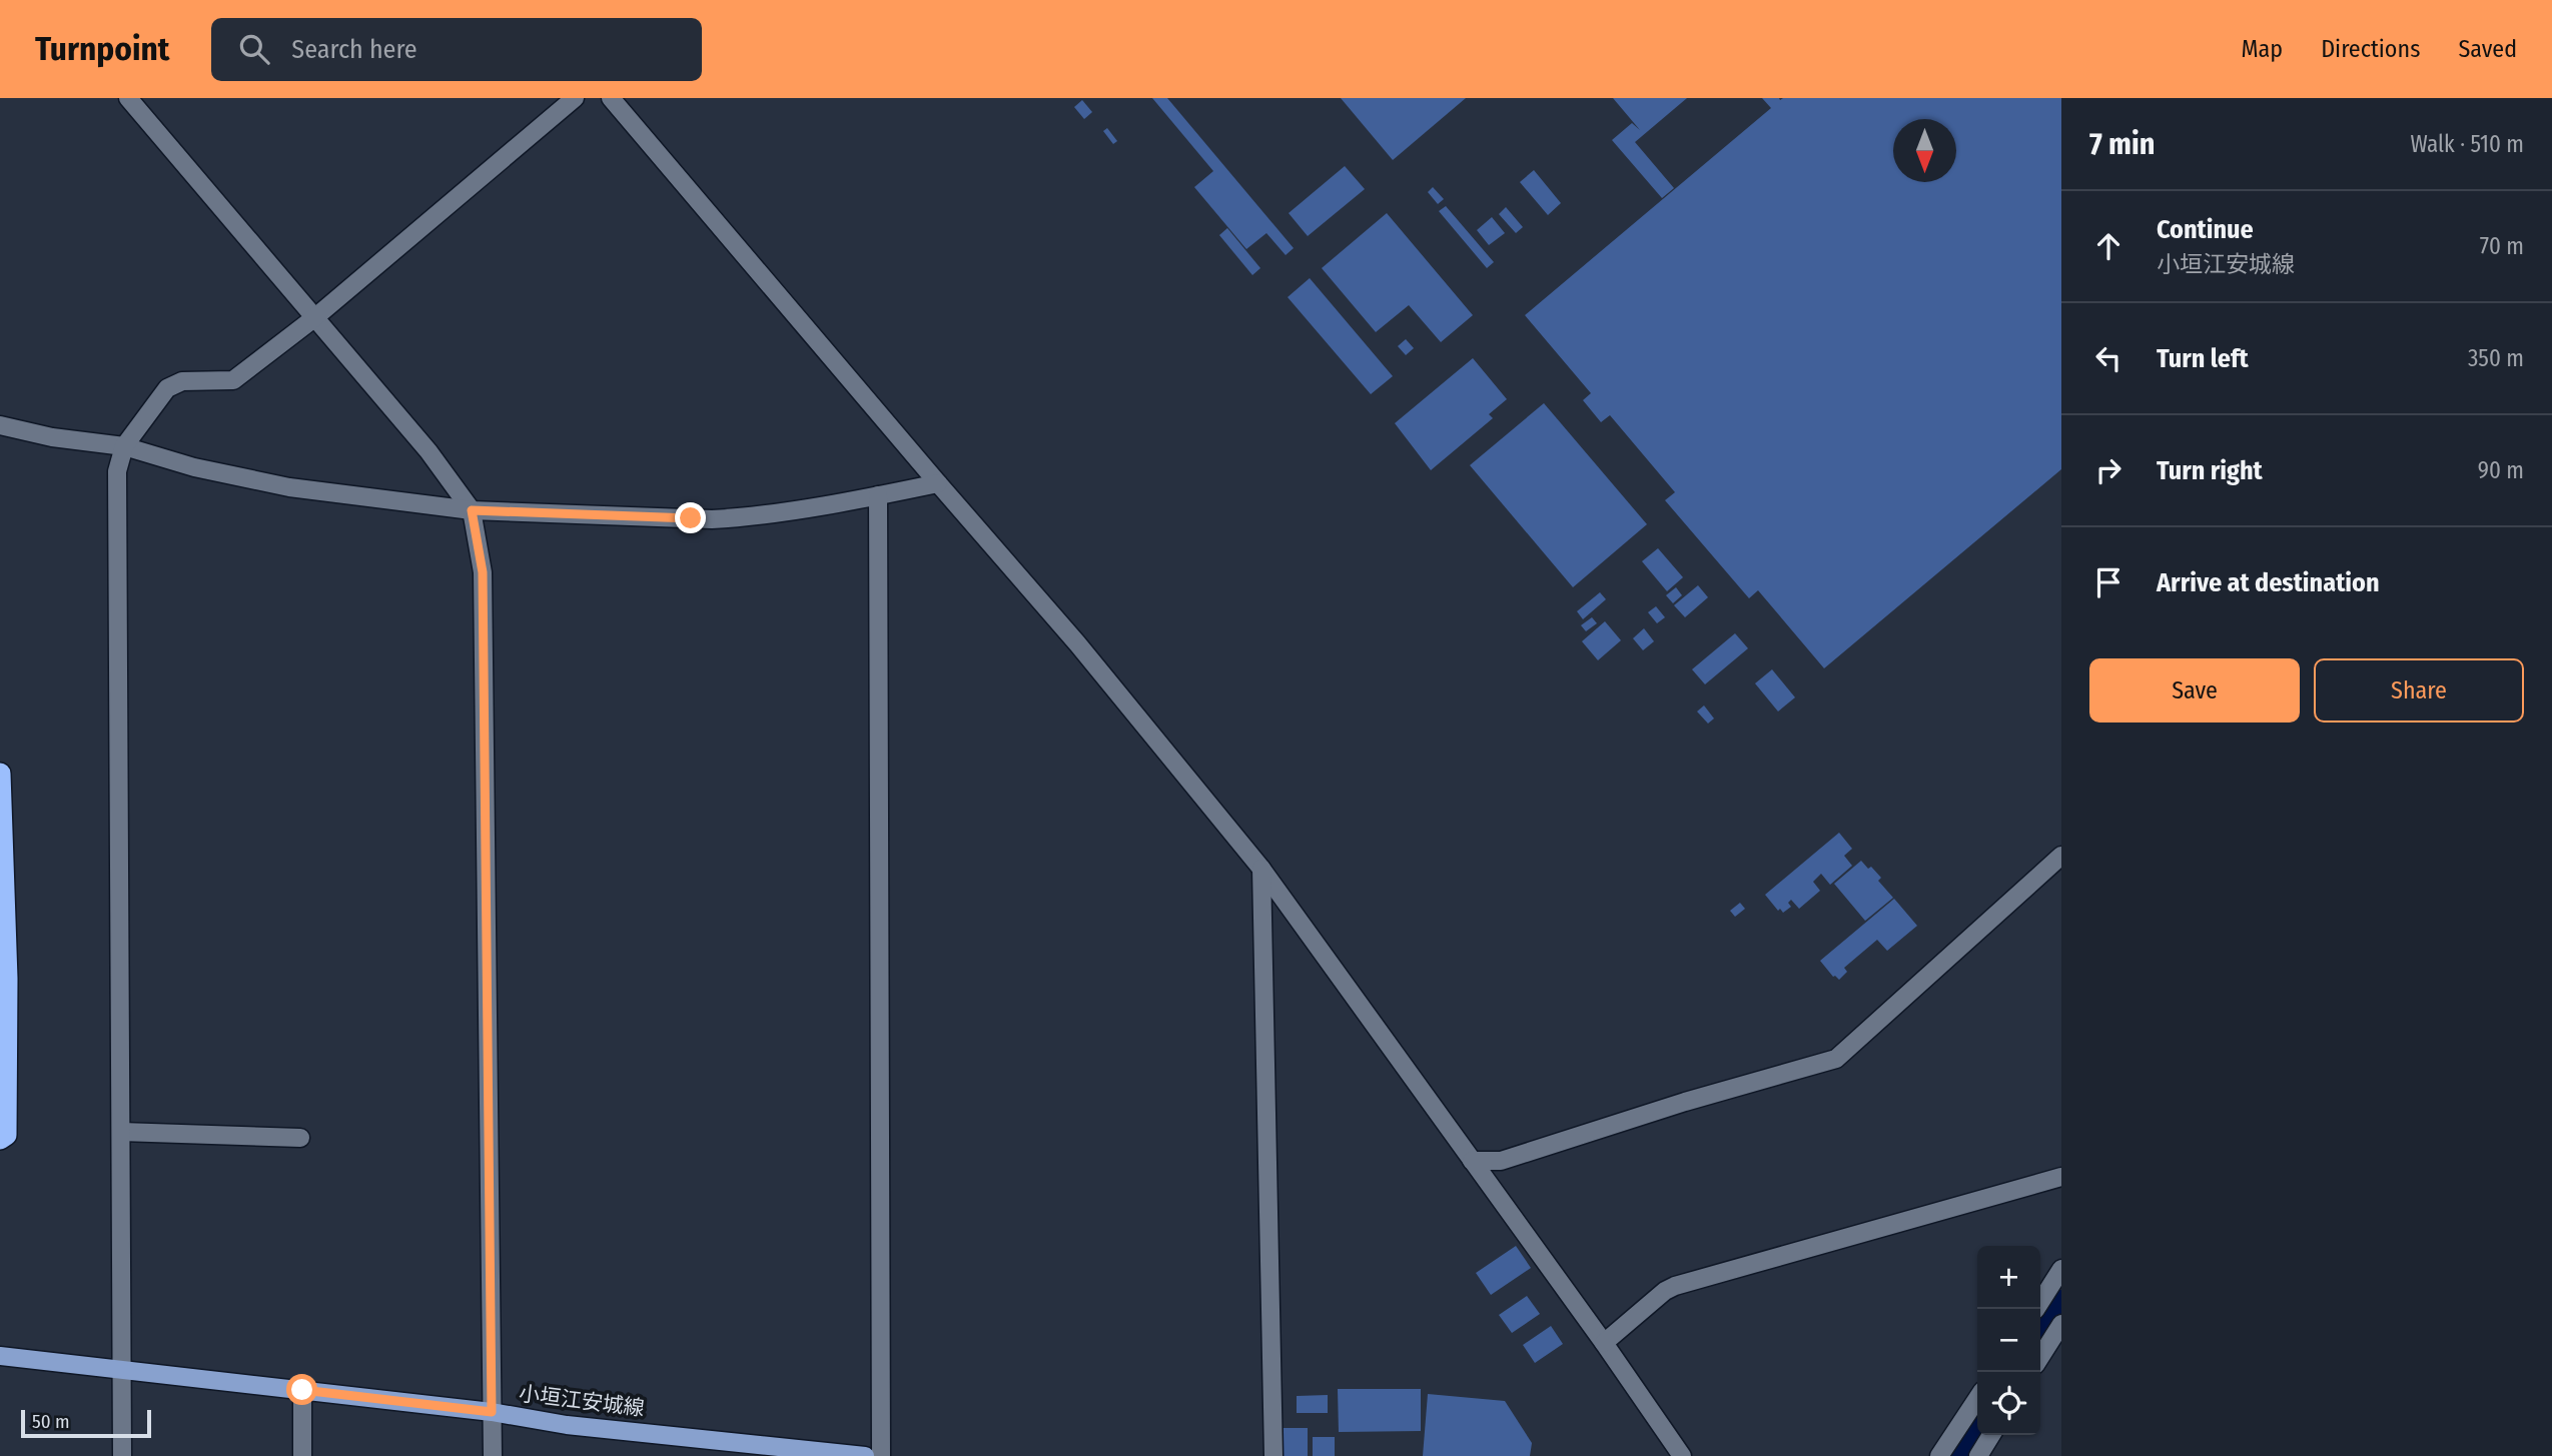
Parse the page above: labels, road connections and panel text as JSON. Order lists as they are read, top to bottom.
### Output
{
  "streets": {
    "main road": ["小垣江安城線"]
  },
  "scale_bar": "50 m",
  "north": "bottom",
  "page": {
    "header": "Turnpoint",
    "search": "Search here",
    "nav": ["Map", "Directions", "Saved"],
    "heading": ["7 min", "Walk · 510 m"],
    "list": [
      ["Continue", "小垣江安城線", "70 m"],
      ["Turn left", "350 m"],
      ["Turn right", "90 m"],
      "Arrive at destination"
    ],
    "buttons": ["Save", "Share"],
    "map_buttons": ["+", "−"],
    "scale": "50 m"
  }
}
